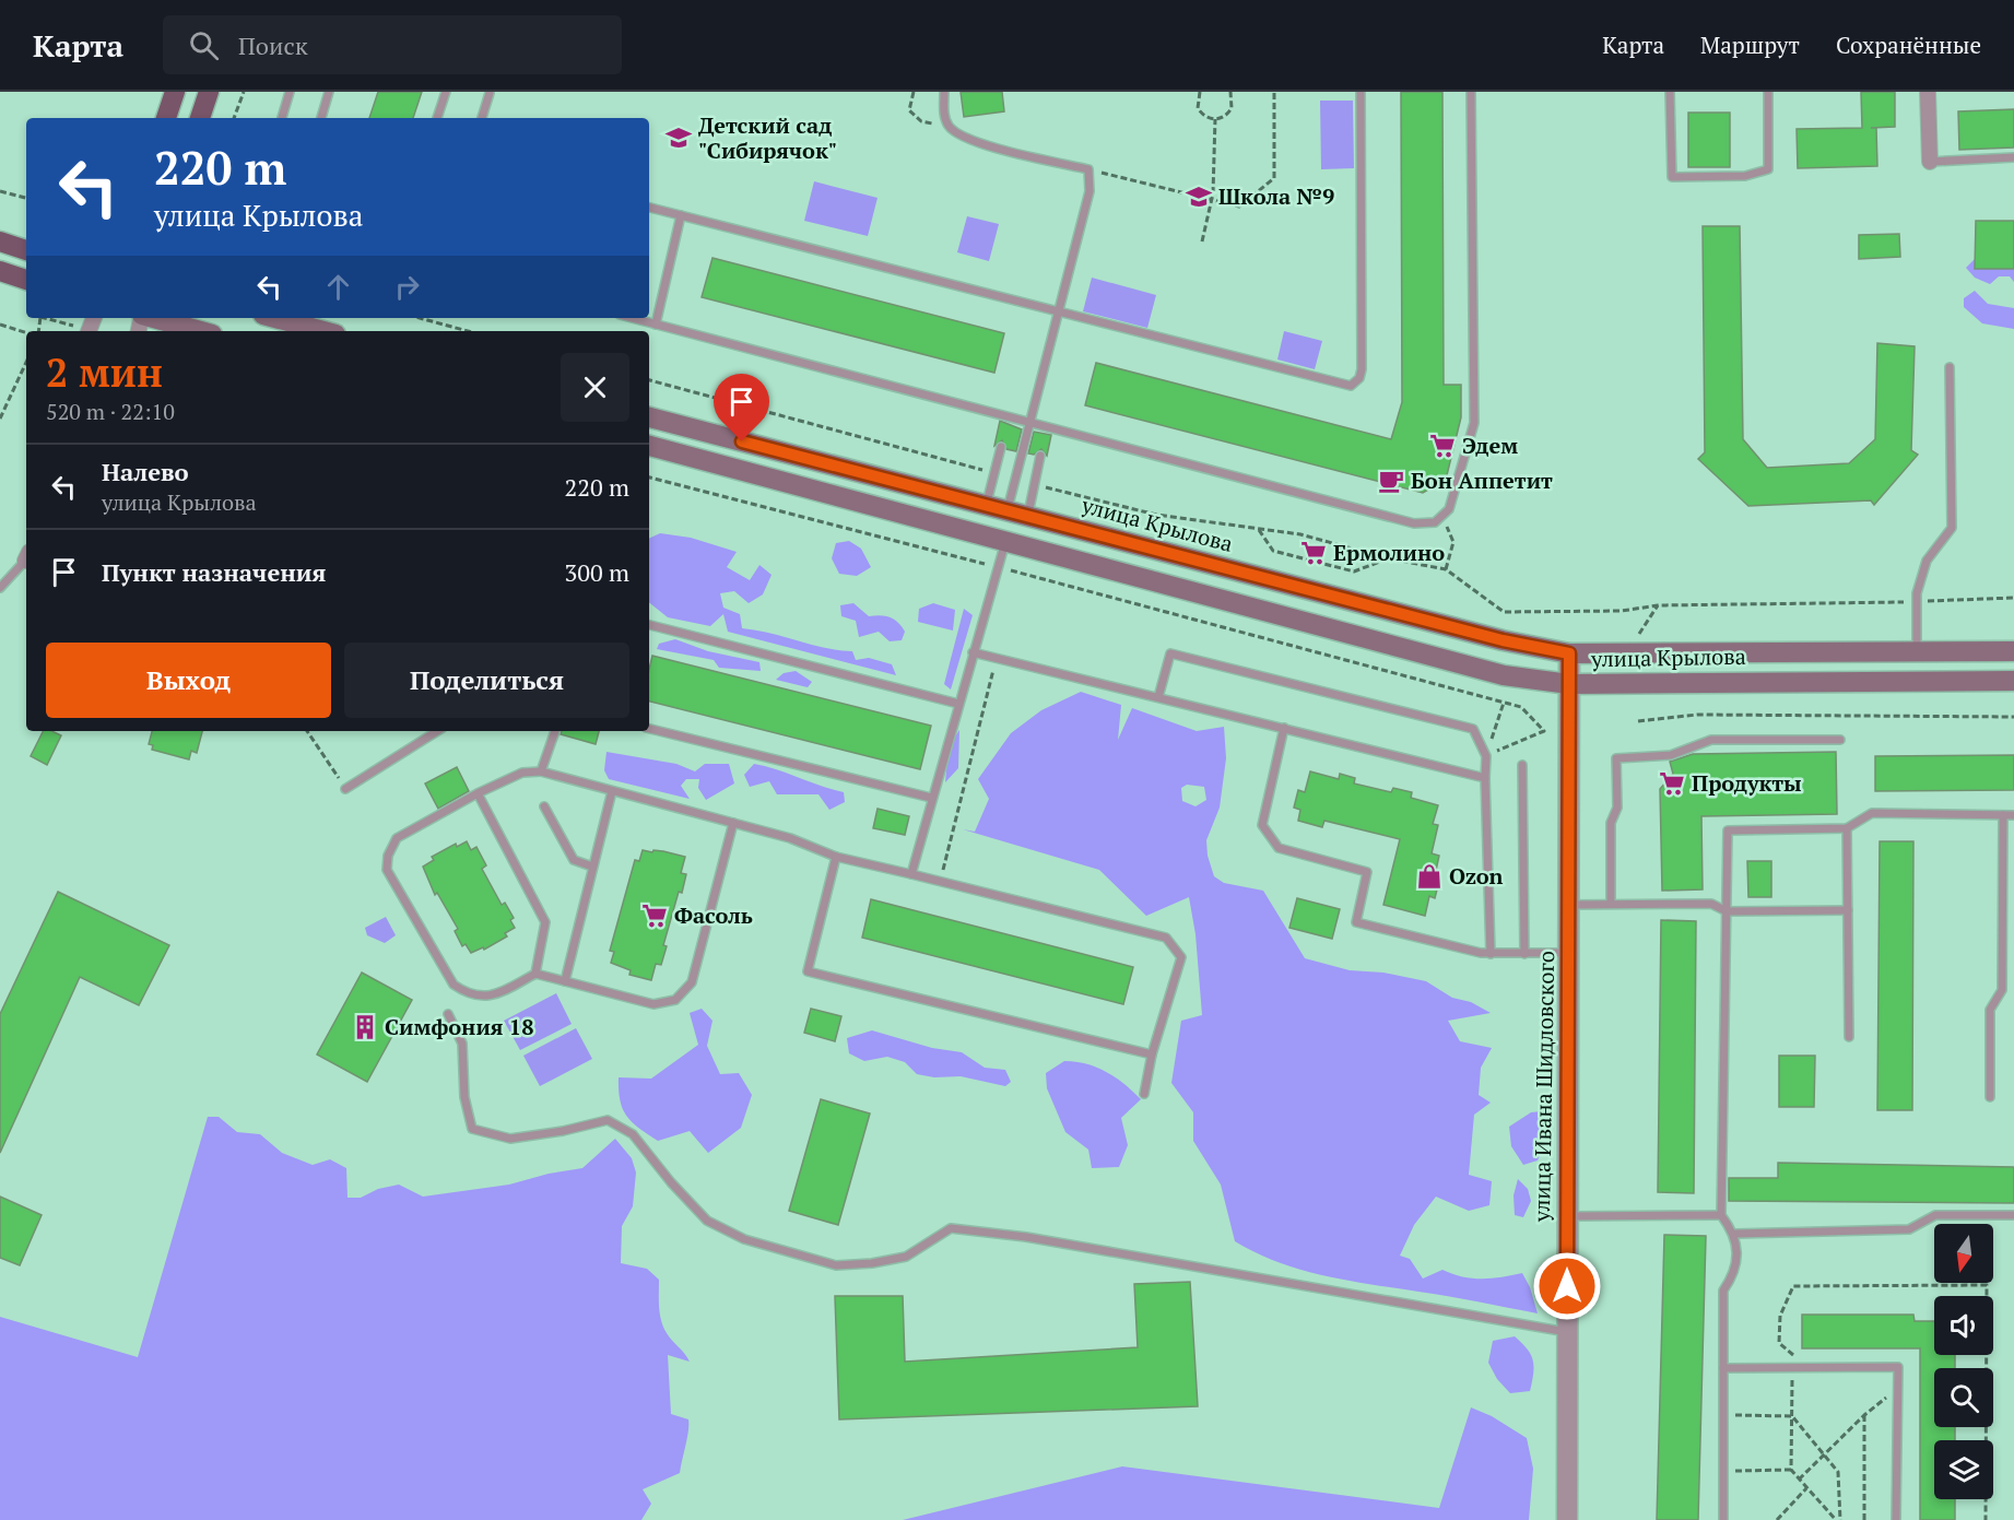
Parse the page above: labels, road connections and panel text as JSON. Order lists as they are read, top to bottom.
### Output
{
  "streets": {
    "main road": ["улица Крылова"],
    "street": ["улица Ивана Шидловского"]
  },
  "crossings": [
    ["улица Крылова", "улица Ивана Шидловского"]
  ],
  "places": {
    "school or university": ["Детский сад \"Сибирячок\"", "Школа №9"],
    "supermarket": [
      "Эдем",
      "Ермолино",
      "Продукты",
      "Фасоль"
    ],
    "cafe": ["Бон Аппетит"],
    "shop": ["Ozon"],
    "building": ["Симфония 18"]
  },
  "north": "bottom",
  "page": {
    "header": "Карта",
    "search": "Поиск",
    "nav": ["Карта", "Маршрут", "Сохранённые"],
    "turn": ["220 m", "улица Крылова"],
    "heading": ["2 мин", "520 m · 22:10"],
    "list": [
      {
        "name": "Налево",
        "note": "улица Крылова",
        "value": "220 m"
      },
      {
        "name": "Пункт назначения",
        "value": "300 m"
      }
    ],
    "buttons": ["Выход", "Поделиться"]
  }
}
